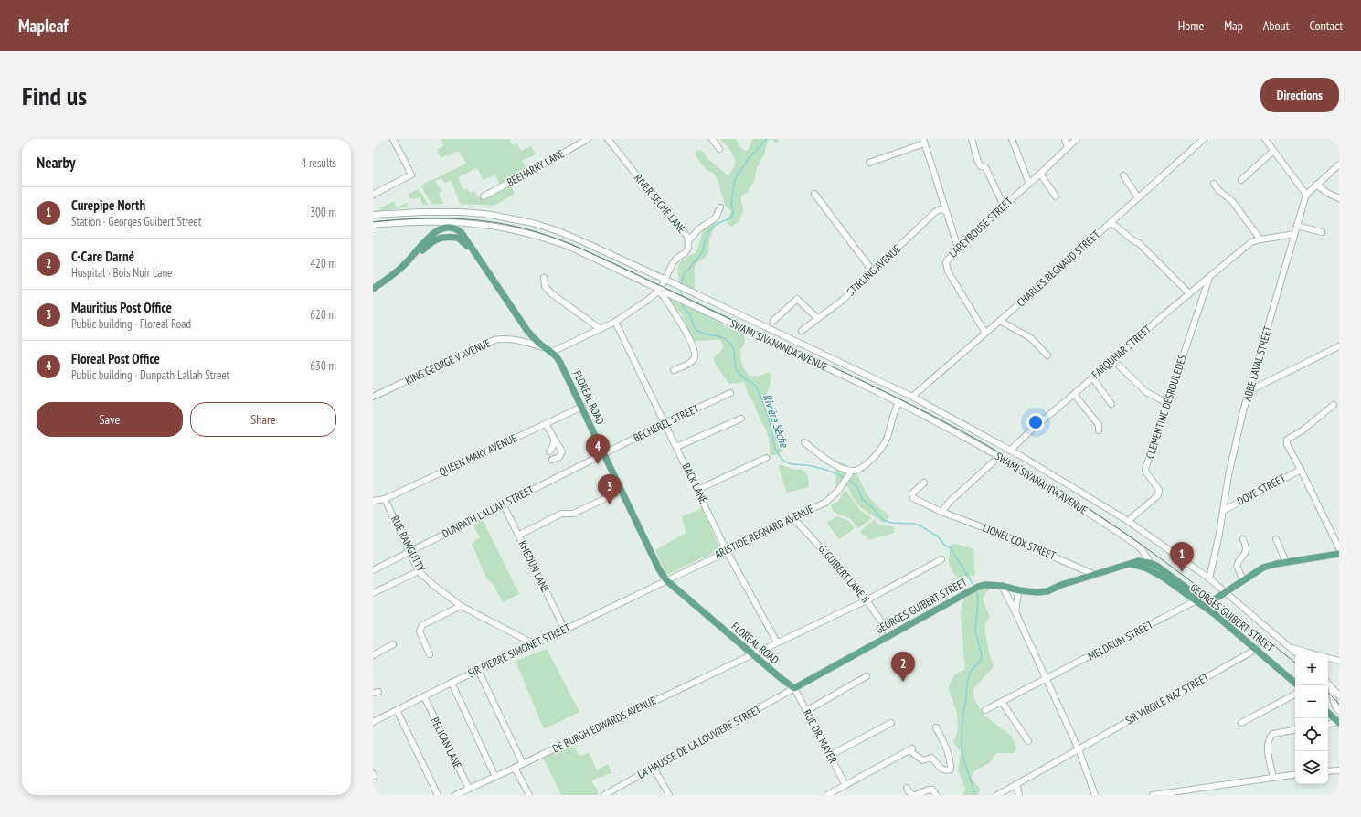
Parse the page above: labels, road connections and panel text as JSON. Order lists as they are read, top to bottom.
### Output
{
  "streets": {
    "main road": ["FLOREAL ROAD", "GEORGES GUIBERT STREET"],
    "street": [
      "BEEHARRY LANE",
      "RIVER SECHE LANE",
      "LAPEYROUSE STREET",
      "CHARLES REGNAUD STREET",
      "STIRLING AVENUE",
      "SWAMI SIVANANDA AVENUE",
      "FARQUHAR STREET",
      "KING GEORGE V AVENUE",
      "ABBE LAVAL STREET",
      "CLEMENTINE DESROULEDES",
      "BECHEREL STREET",
      "QUEEN MARY AVENUE",
      "BACK LANE",
      "DOVE STREET",
      "DUNPATH LALLAH STREET",
      "ARISTIDE REGNARD AVENUE",
      "LIONEL COX STREET",
      "RUE RAMGUTTY",
      "KHEDUN LANE",
      "G. GUIBERT LANE II",
      "MELDRUM STREET",
      "SIR PIERRE SIMONET STREET",
      "SIR VIRGILE NAZ STREET",
      "DE BURGH EDWARDS AVENUE",
      "RUE DR. MAYER",
      "LA HAUSSE DE LA LOUVIERE STREET",
      "PELICAN LANE"
    ]
  },
  "crossings": [
    ["RIVER SECHE LANE", "SWAMI SIVANANDA AVENUE"],
    ["LAPEYROUSE STREET", "CHARLES REGNAUD STREET"],
    ["SWAMI SIVANANDA AVENUE", "GEORGES GUIBERT STREET"],
    ["FARQUHAR STREET", "ABBE LAVAL STREET"],
    ["FARQUHAR STREET", "CLEMENTINE DESROULEDES"],
    ["KING GEORGE V AVENUE", "FLOREAL ROAD"],
    ["ABBE LAVAL STREET", "DOVE STREET"],
    ["FLOREAL ROAD", "BECHEREL STREET"],
    ["FLOREAL ROAD", "QUEEN MARY AVENUE"],
    ["FLOREAL ROAD", "DUNPATH LALLAH STREET"],
    ["FLOREAL ROAD", "ARISTIDE REGNARD AVENUE"],
    ["FLOREAL ROAD", "GEORGES GUIBERT STREET"],
    ["FLOREAL ROAD", "SIR PIERRE SIMONET STREET"],
    ["FLOREAL ROAD", "DE BURGH EDWARDS AVENUE"],
    ["FLOREAL ROAD", "RUE DR. MAYER"],
    ["FLOREAL ROAD", "LA HAUSSE DE LA LOUVIERE STREET"],
    ["BECHEREL STREET", "BACK LANE"],
    ["BECHEREL STREET", "DUNPATH LALLAH STREET"],
    ["QUEEN MARY AVENUE", "RUE RAMGUTTY"],
    ["BACK LANE", "ARISTIDE REGNARD AVENUE"],
    ["BACK LANE", "DE BURGH EDWARDS AVENUE"],
    ["DUNPATH LALLAH STREET", "RUE RAMGUTTY"],
    ["DUNPATH LALLAH STREET", "KHEDUN LANE"],
    ["ARISTIDE REGNARD AVENUE", "G. GUIBERT LANE II"],
    ["ARISTIDE REGNARD AVENUE", "SIR PIERRE SIMONET STREET"],
    ["LIONEL COX STREET", "GEORGES GUIBERT STREET"],
    ["RUE RAMGUTTY", "SIR PIERRE SIMONET STREET"],
    ["KHEDUN LANE", "SIR PIERRE SIMONET STREET"],
    ["G. GUIBERT LANE II", "GEORGES GUIBERT STREET"],
    ["G. GUIBERT LANE II", "DE BURGH EDWARDS AVENUE"],
    ["GEORGES GUIBERT STREET", "MELDRUM STREET"],
    ["GEORGES GUIBERT STREET", "SIR VIRGILE NAZ STREET"],
    ["GEORGES GUIBERT STREET", "RUE DR. MAYER"],
    ["GEORGES GUIBERT STREET", "LA HAUSSE DE LA LOUVIERE STREET"],
    ["SIR PIERRE SIMONET STREET", "PELICAN LANE"],
    ["DE BURGH EDWARDS AVENUE", "PELICAN LANE"],
    ["RUE DR. MAYER", "LA HAUSSE DE LA LOUVIERE STREET"]
  ],
  "water": ["Rivière Sèche"],
  "page": {
    "header": "Mapleaf",
    "nav": [
      "Home",
      "Map",
      "About",
      "Contact"
    ],
    "buttons": [
      "Directions",
      ["Save", "Share"]
    ],
    "title": "Find us",
    "heading": ["Nearby", "4 results"],
    "list": [
      {
        "mark": "1",
        "name": "Curepipe North",
        "note": "Station · Georges Guibert Street",
        "value": "300 m"
      },
      {
        "mark": "2",
        "name": "C-Care Darné",
        "note": "Hospital · Bois Noir Lane",
        "value": "420 m"
      },
      {
        "mark": "3",
        "name": "Mauritius Post Office",
        "note": "Public building · Floreal Road",
        "value": "620 m"
      },
      {
        "mark": "4",
        "name": "Floreal Post Office",
        "note": "Public building · Dunpath Lallah Street",
        "value": "630 m"
      }
    ],
    "pins": [
      "4",
      "3",
      "1",
      "2"
    ],
    "map_buttons": ["+", "−"]
  }
}
